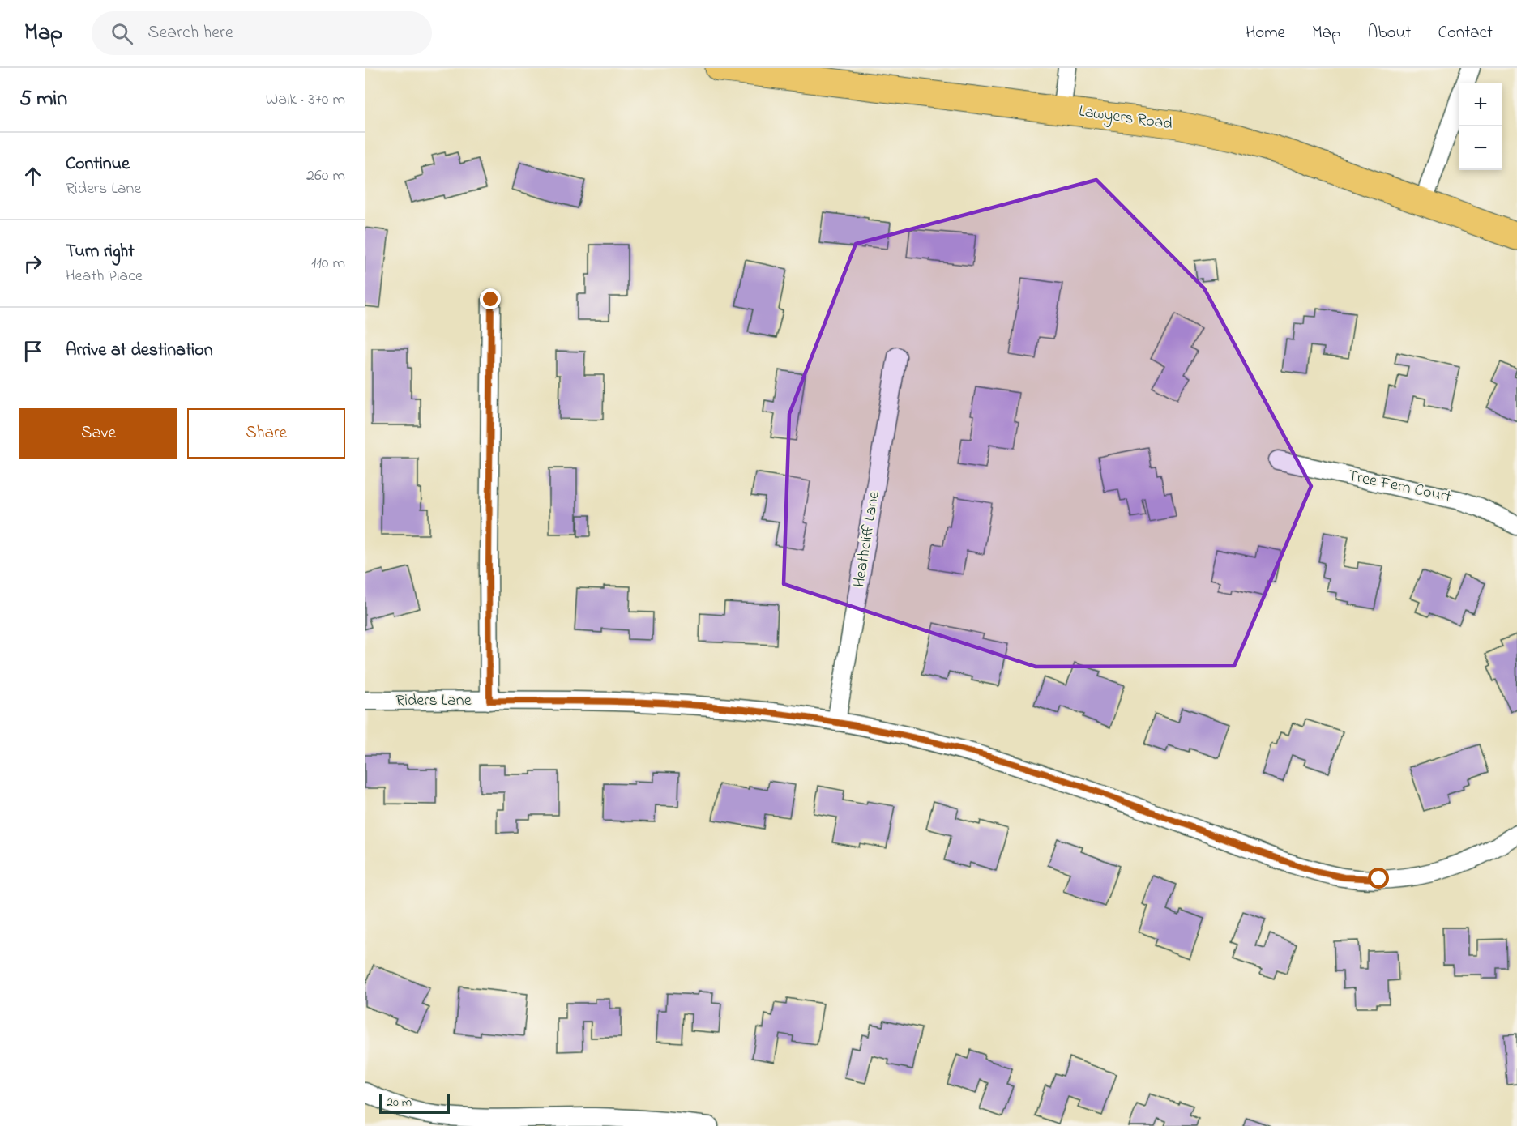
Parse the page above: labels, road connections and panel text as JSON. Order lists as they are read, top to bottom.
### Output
{
  "streets": {
    "main road": ["Lawyers Road"],
    "street": ["Tree Fern Court", "Heathcliff Lane", "Riders Lane"]
  },
  "crossings": [
    ["Heathcliff Lane", "Riders Lane"]
  ],
  "scale_bar": "20 m",
  "page": {
    "header": "Map",
    "search": "Search here",
    "nav": [
      "Home",
      "Map",
      "About",
      "Contact"
    ],
    "heading": ["5 min", "Walk · 370 m"],
    "map_buttons": ["+", "−"],
    "list": [
      ["Continue", "Riders Lane", "260 m"],
      ["Turn right", "Heath Place", "110 m"],
      "Arrive at destination"
    ],
    "buttons": ["Save", "Share"],
    "scale": "20 m"
  }
}
